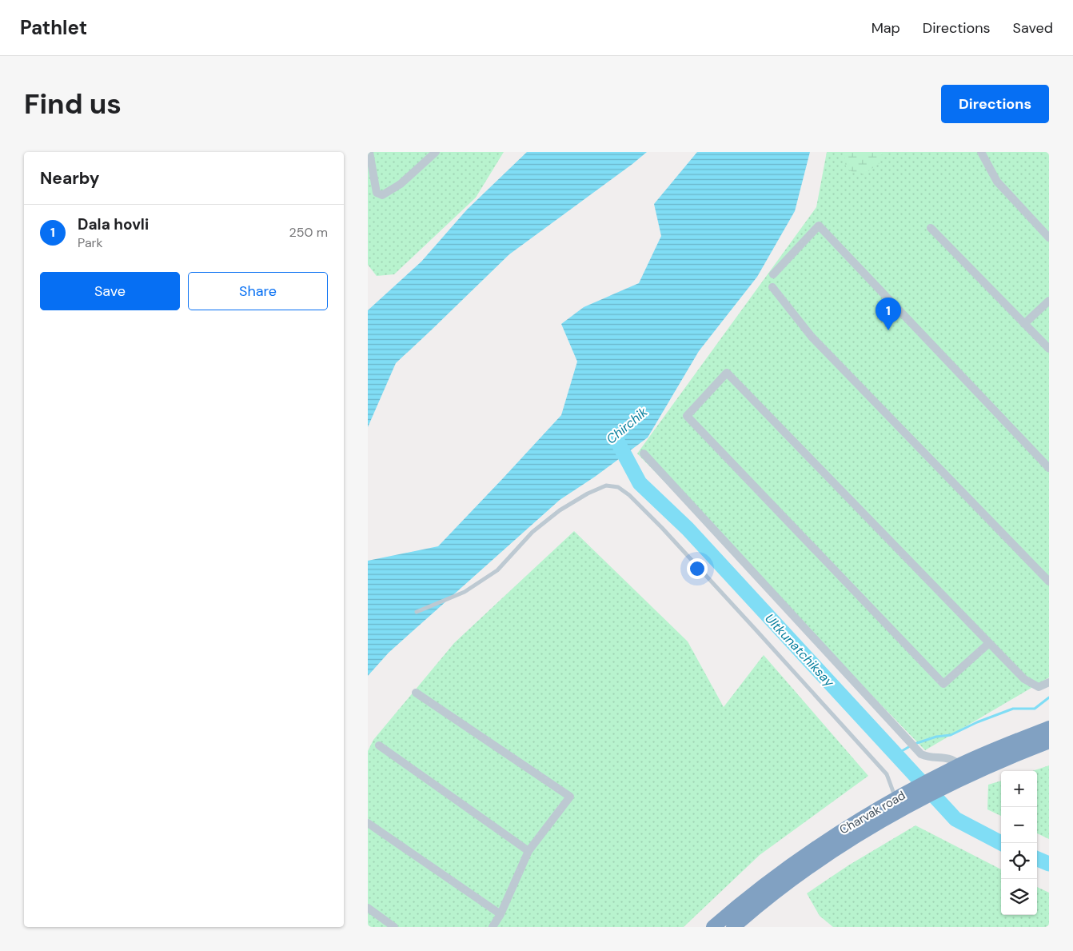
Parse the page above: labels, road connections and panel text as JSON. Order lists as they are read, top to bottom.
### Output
{
  "streets": {
    "highway": ["Charvak road"]
  },
  "water": ["Chirchik", "Ultkunatchiksay"],
  "page": {
    "header": "Pathlet",
    "nav": ["Map", "Directions", "Saved"],
    "buttons": [
      "Directions",
      ["Save", "Share"]
    ],
    "title": "Find us",
    "heading": "Nearby",
    "list": [
      {
        "mark": "1",
        "name": "Dala hovli",
        "note": "Park",
        "value": "250 m"
      }
    ],
    "pins": "1",
    "map_buttons": ["+", "−"]
  }
}
